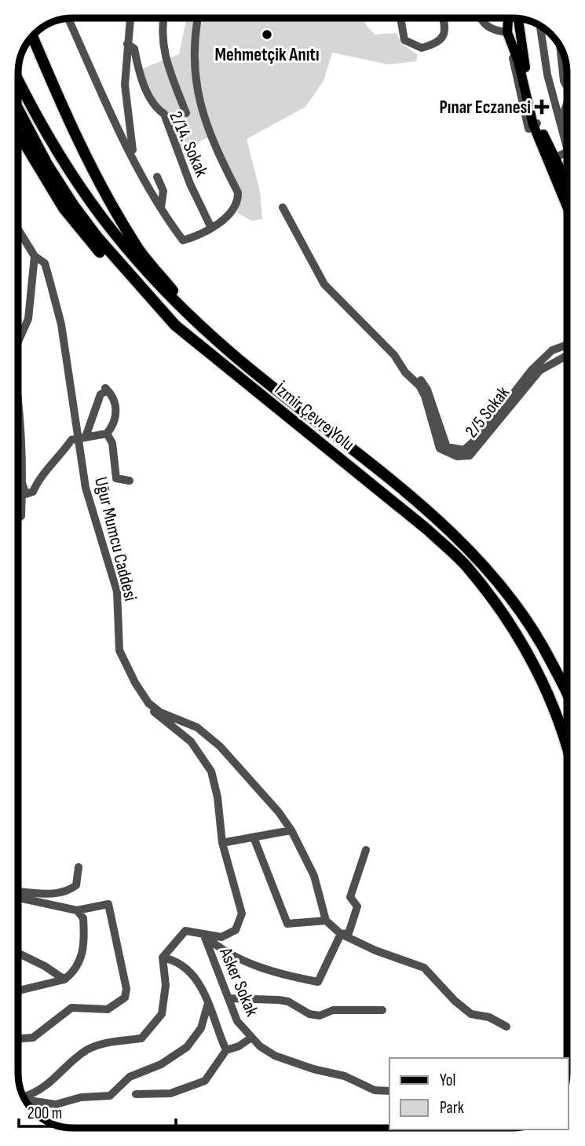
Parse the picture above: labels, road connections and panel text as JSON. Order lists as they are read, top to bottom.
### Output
{
  "streets": {
    "highway": ["İzmir Çevre Yolu"],
    "street": [
      "2/14. Sokak",
      "2/5 Sokak",
      "Uğur Mumcu Caddesi",
      "Asker Sokak"
    ]
  },
  "places": {
    "other": ["Mehmetçik Anıtı"],
    "health": ["Pınar Eczanesi"]
  },
  "legend": ["Yol", "Park"],
  "scale_bar": "200 m"
}
